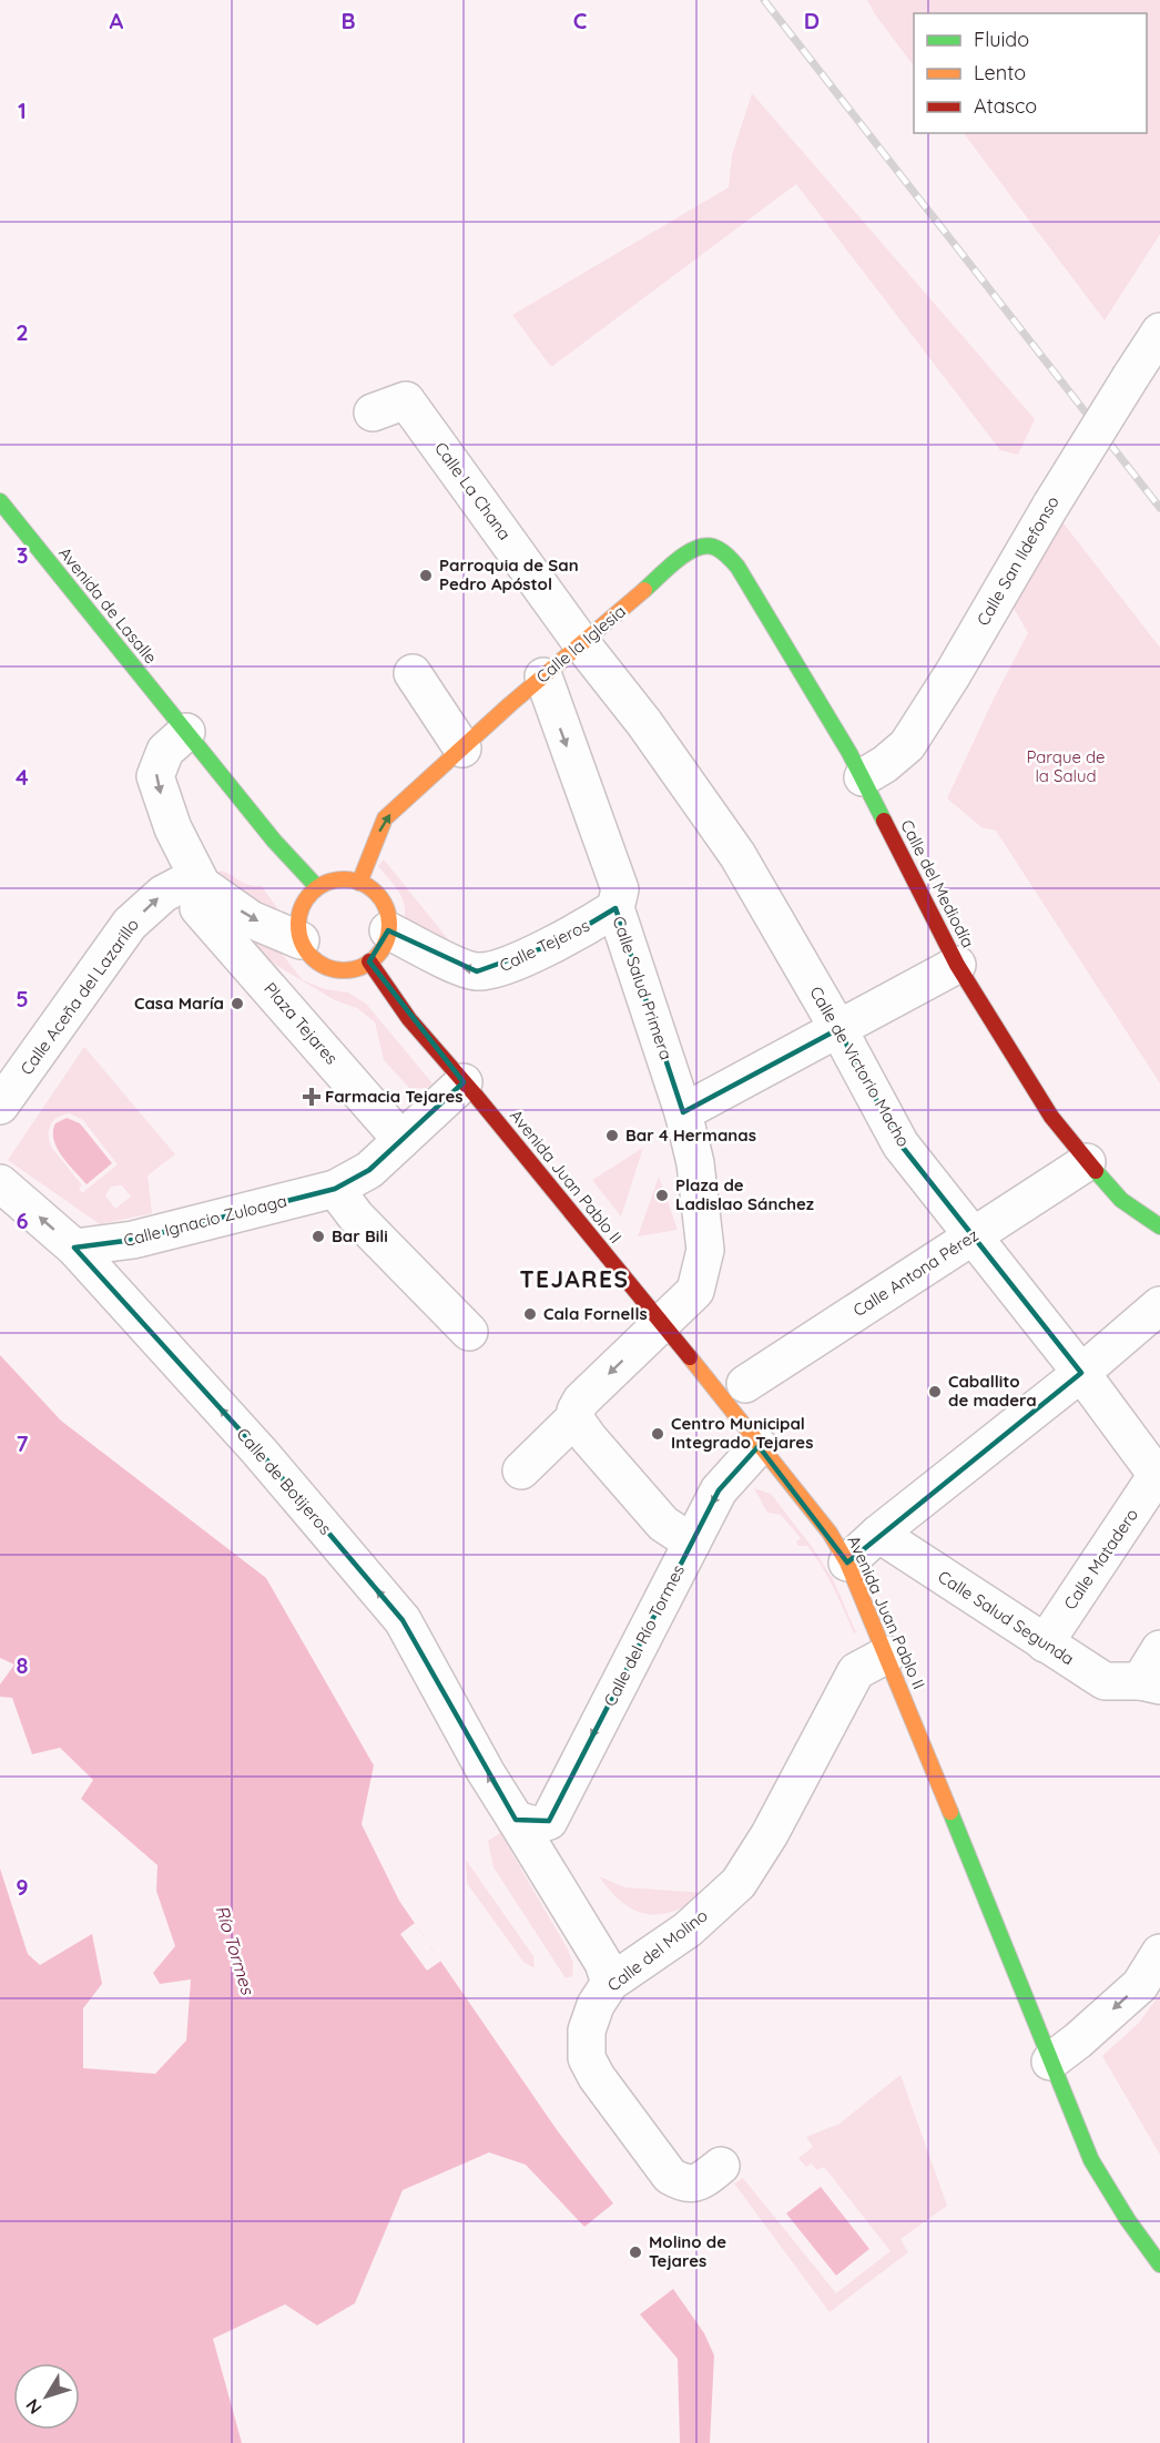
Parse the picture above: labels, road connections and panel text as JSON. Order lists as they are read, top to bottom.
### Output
{
  "streets": {
    "main road": [
      "Avenida de Lasalle",
      "Calle la Iglesia",
      "Calle del Mediodía",
      "Avenida Juan Pablo II"
    ],
    "street": [
      "Calle La Chana",
      "Calle San Ildefonso",
      "Calle Tejeros",
      "Calle Salud Primera",
      "Calle Aceña del Lazarillo",
      "Plaza Tejares",
      "Calle de Victorio Macho",
      "Calle Ignacio Zuloaga",
      "Calle Antona Pérez",
      "Calle de Botijeros",
      "Calle Matadero",
      "Calle Salud Segunda",
      "Calle del Río Tormes",
      "Calle del Molino"
    ]
  },
  "crossings": [
    ["Calle La Chana", "Calle la Iglesia"],
    ["Calle La Chana", "Calle de Victorio Macho"],
    ["Calle San Ildefonso", "Calle del Mediodía"],
    ["Avenida de Lasalle", "Plaza Tejares"],
    ["Calle la Iglesia", "Calle del Mediodía"],
    ["Calle la Iglesia", "Calle Tejeros"],
    ["Calle la Iglesia", "Calle Salud Primera"],
    ["Calle la Iglesia", "Plaza Tejares"],
    ["Calle la Iglesia", "Calle de Victorio Macho"],
    ["Calle la Iglesia", "Avenida Juan Pablo II"],
    ["Calle del Mediodía", "Calle Antona Pérez"],
    ["Calle Tejeros", "Calle Salud Primera"],
    ["Calle Tejeros", "Plaza Tejares"],
    ["Calle Tejeros", "Avenida Juan Pablo II"],
    ["Calle Aceña del Lazarillo", "Plaza Tejares"],
    ["Plaza Tejares", "Avenida Juan Pablo II"],
    ["Plaza Tejares", "Calle Ignacio Zuloaga"],
    ["Calle de Victorio Macho", "Calle Antona Pérez"],
    ["Calle de Victorio Macho", "Calle Matadero"],
    ["Avenida Juan Pablo II", "Calle Ignacio Zuloaga"],
    ["Avenida Juan Pablo II", "Calle del Río Tormes"],
    ["Avenida Juan Pablo II", "Calle del Molino"],
    ["Calle Ignacio Zuloaga", "Calle de Botijeros"],
    ["Calle de Botijeros", "Calle del Río Tormes"],
    ["Calle de Botijeros", "Calle del Molino"],
    ["Calle Matadero", "Calle Salud Segunda"]
  ],
  "one_way": ["Calle Tejeros", "Calle Salud Primera", "Calle Aceña del Lazarillo"],
  "districts": ["TEJARES"],
  "water": ["Río Tormes"],
  "parks": ["Parque de la Salud"],
  "places": {
    "other": [
      "Parroquia de San Pedro Apóstol",
      "Casa María",
      "Bar 4 Hermanas",
      "Plaza de Ladislao Sánchez",
      "Bar Bili",
      "Cala Fornells",
      "Caballito de madera",
      "Centro Municipal Integrado Tejares",
      "Molino de Tejares"
    ],
    "health": ["Farmacia Tejares"]
  },
  "legend": ["Fluido", "Lento", "Atasco"],
  "north": "bottom left",
  "grid": {
    "columns": [
      "A",
      "B",
      "C",
      "D"
    ],
    "rows": [
      "1",
      "2",
      "3",
      "4",
      "5",
      "6",
      "7",
      "8",
      "9"
    ]
  }
}
